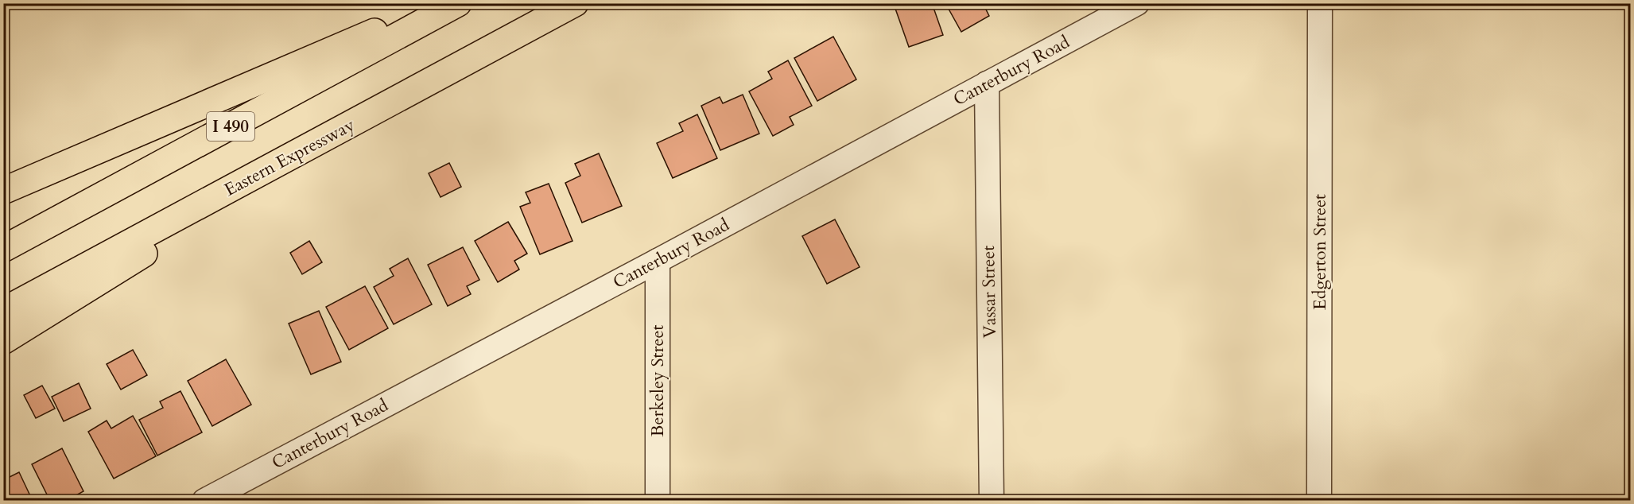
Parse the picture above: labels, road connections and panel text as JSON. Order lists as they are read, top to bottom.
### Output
{
  "streets": {
    "highway": ["I 490", "Eastern Expressway"],
    "street": [
      "Canterbury Road",
      "Edgerton Street",
      "Vassar Street",
      "Berkeley Street"
    ]
  },
  "crossings": [
    ["Canterbury Road", "Vassar Street"],
    ["Canterbury Road", "Berkeley Street"]
  ]
}
